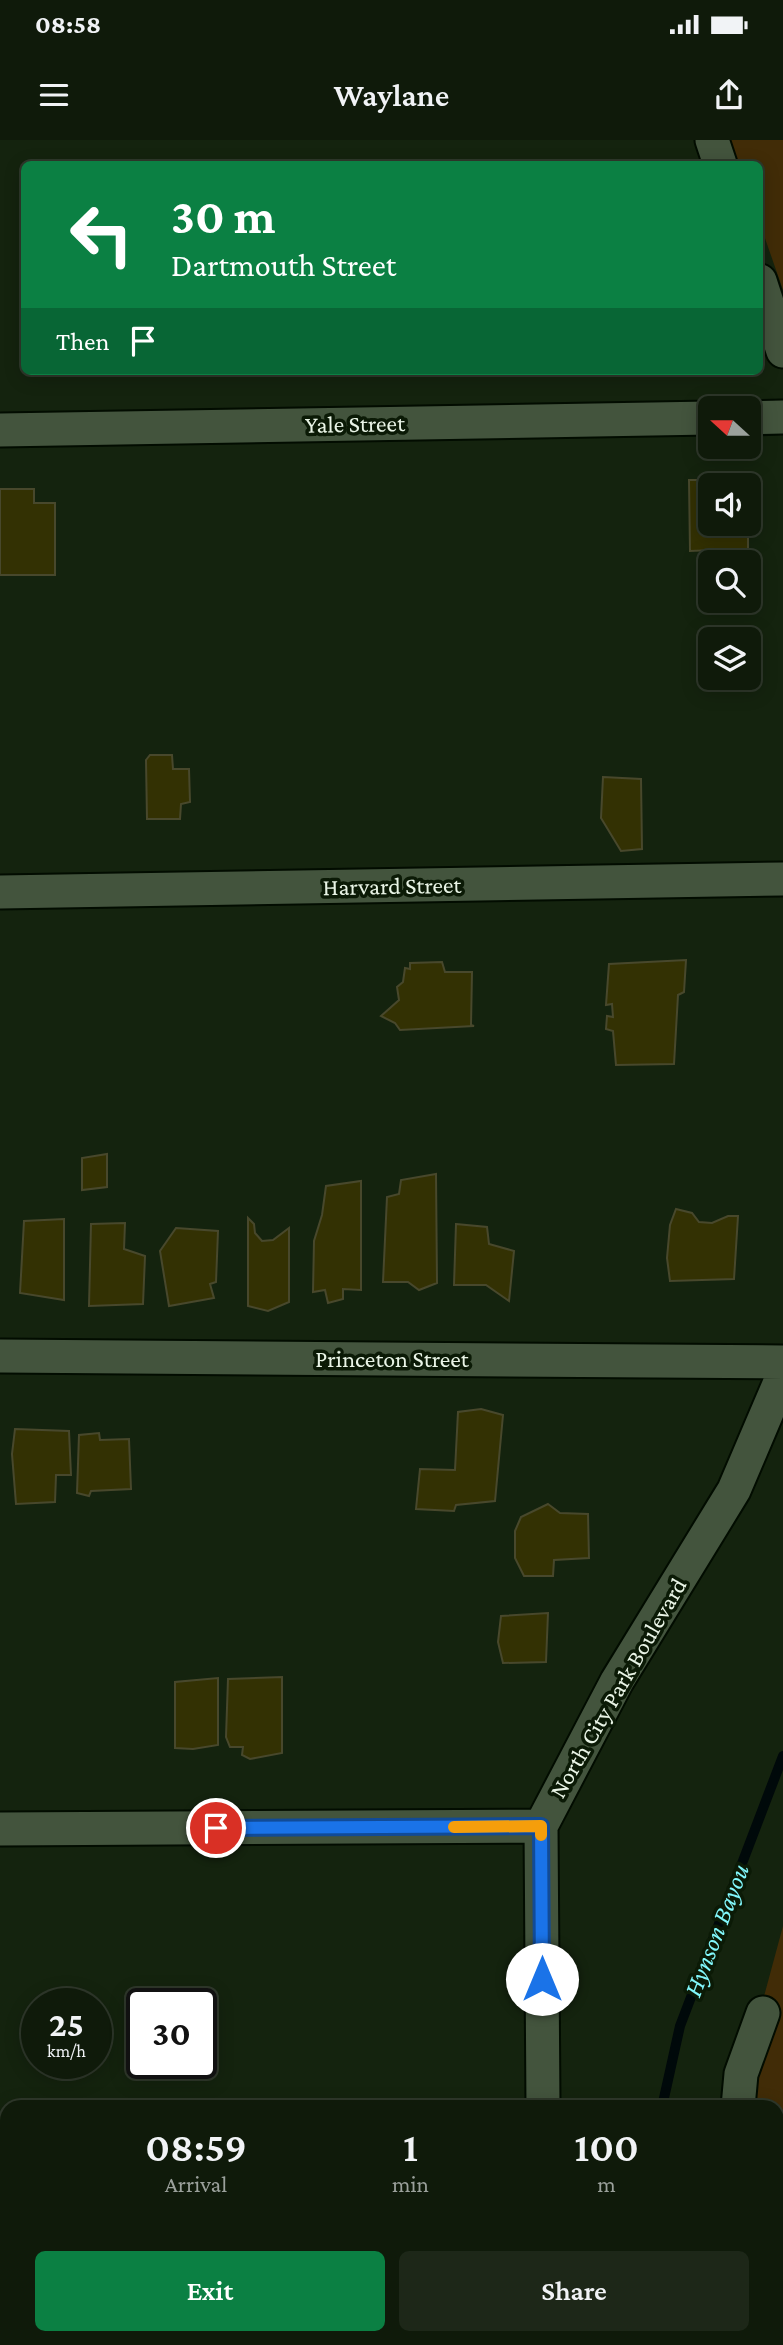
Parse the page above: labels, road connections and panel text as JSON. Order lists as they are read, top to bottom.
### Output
{
  "streets": {
    "street": [
      "Yale Street",
      "Harvard Street",
      "Princeton Street",
      "North City Park Boulevard"
    ]
  },
  "water": ["Hynson Bayou"],
  "north": "left",
  "page": {
    "status": "08:58",
    "header": "Waylane",
    "turn": ["30 m", "Dartmouth Street"],
    "then": "Then",
    "speed": "25 km/h",
    "limit": "30",
    "eta": [
      "08:59",
      "Arrival",
      "1",
      "min",
      "100",
      "m"
    ],
    "buttons": ["Exit", "Share"]
  }
}
